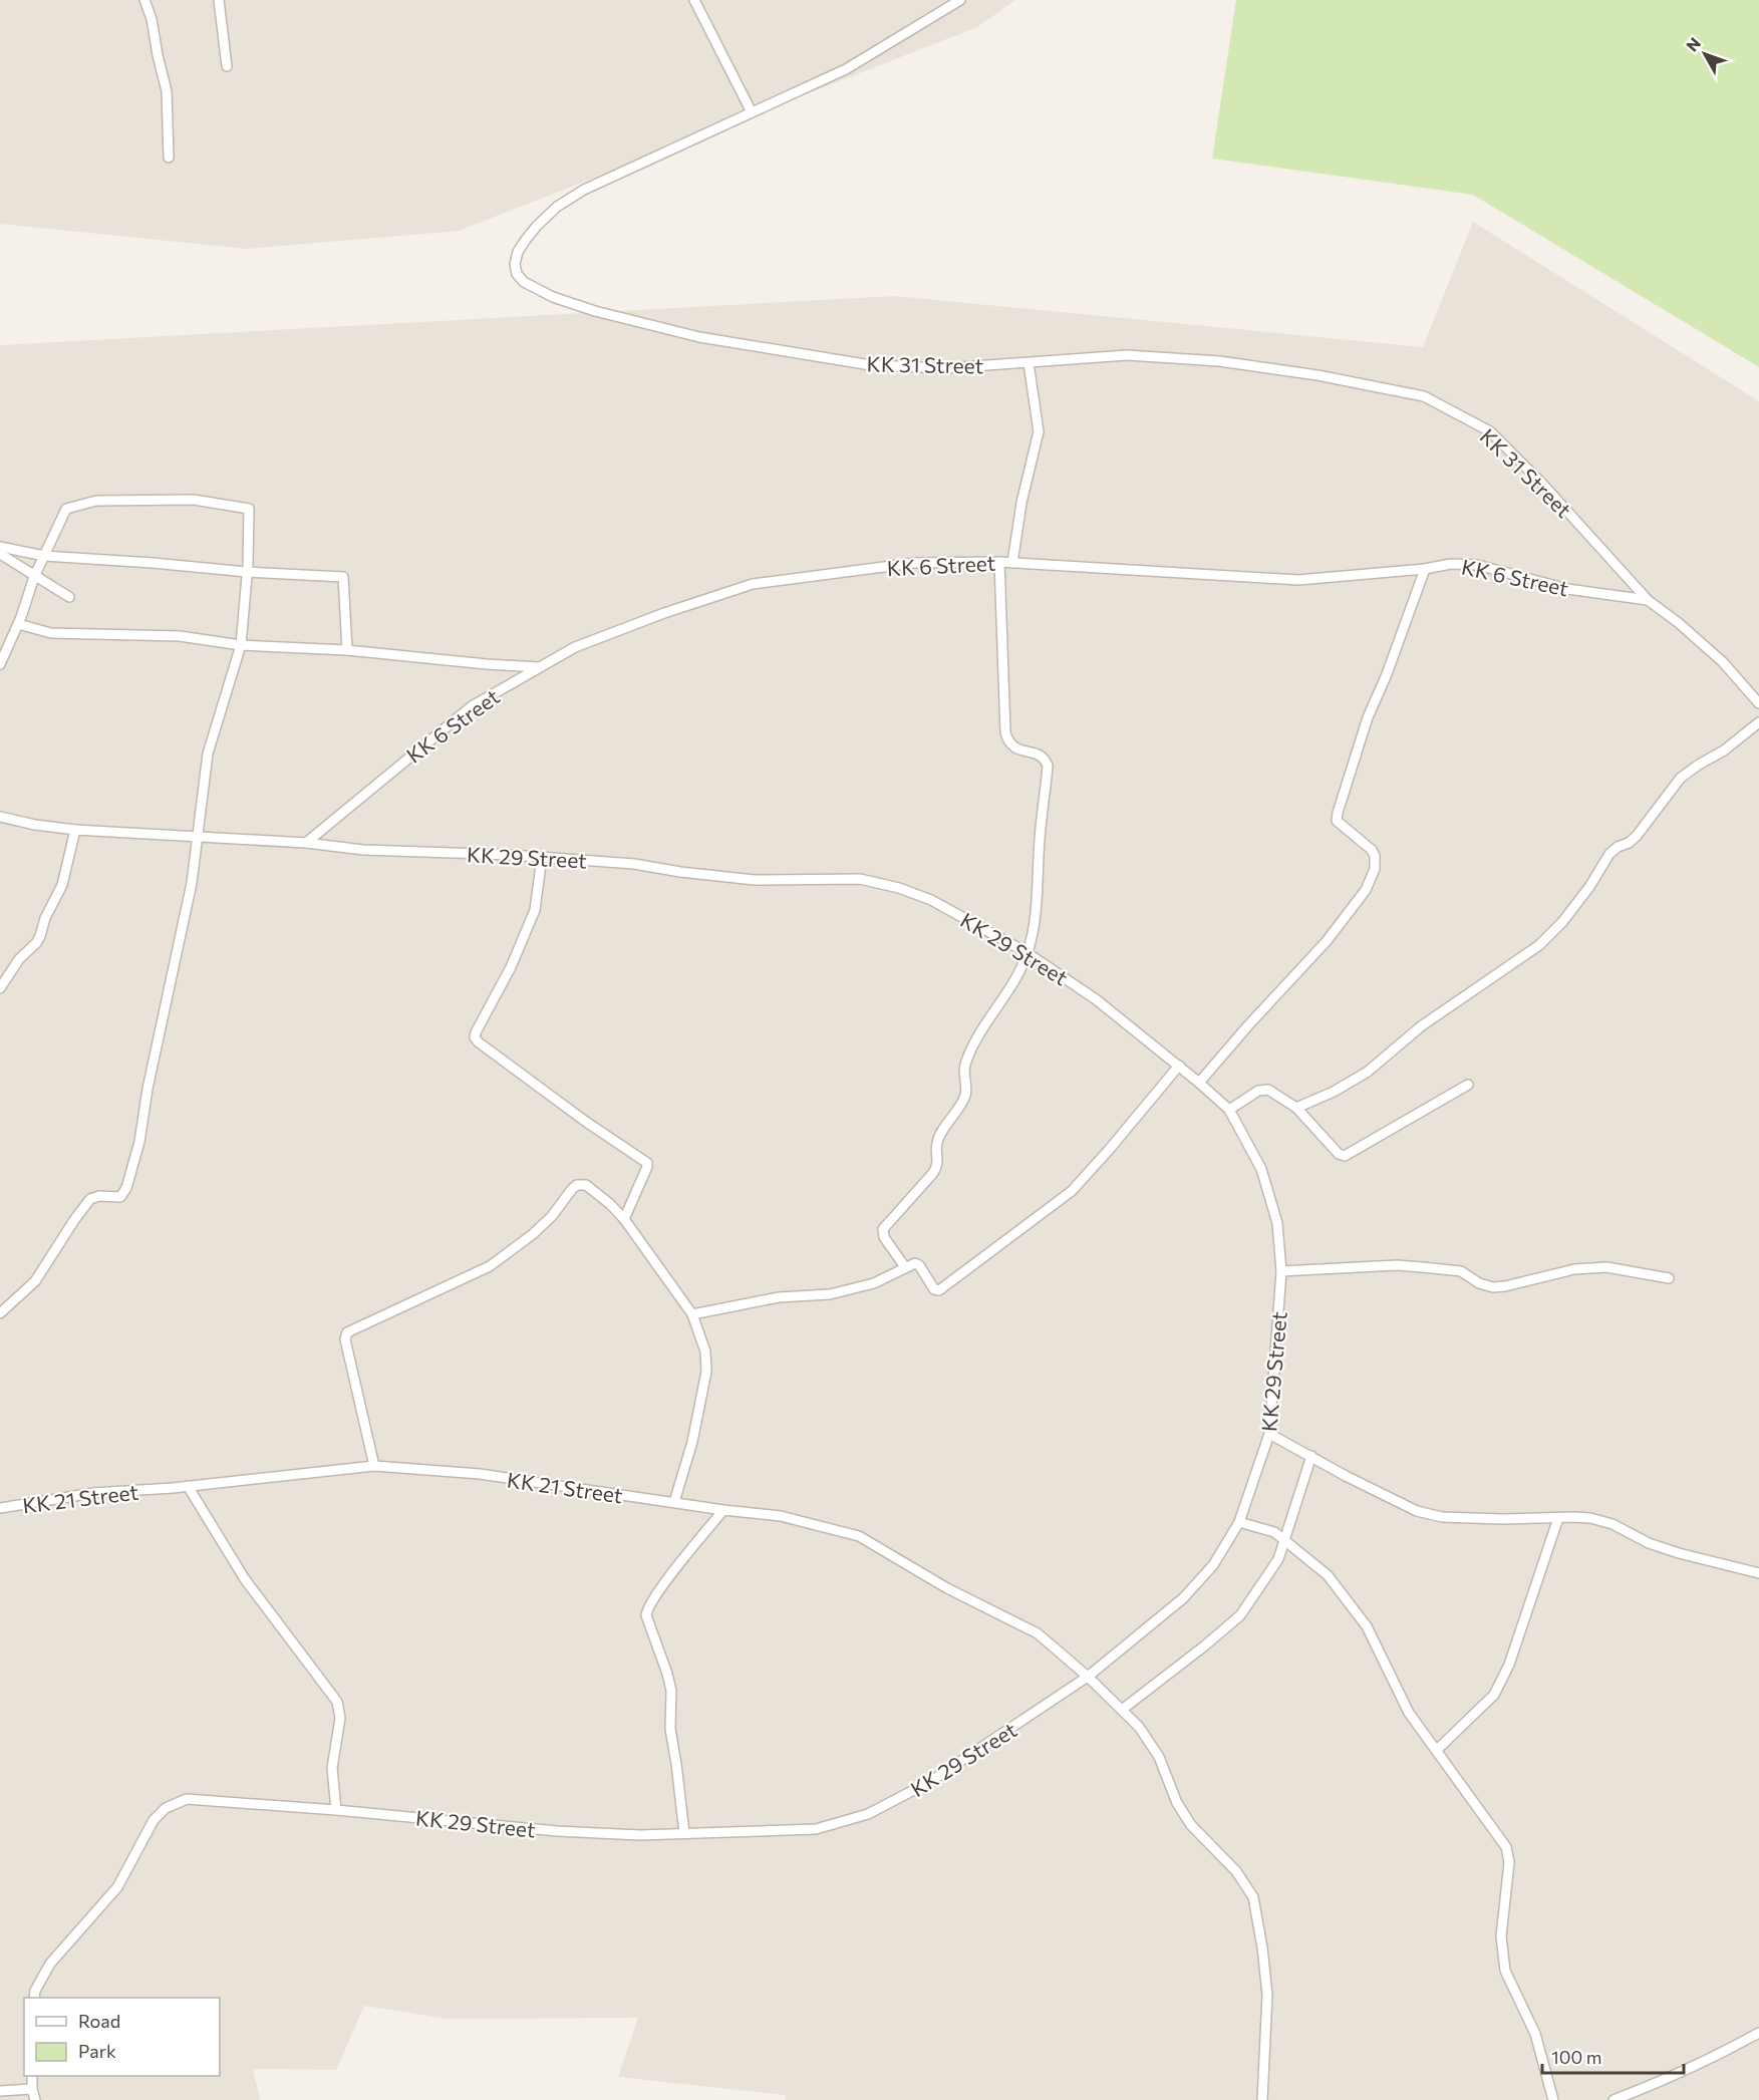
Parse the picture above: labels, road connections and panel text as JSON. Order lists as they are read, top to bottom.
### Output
{
  "streets": {
    "street": [
      "KK 31 Street",
      "KK 6 Street",
      "KK 29 Street",
      "KK 21 Street"
    ]
  },
  "crossings": [
    ["KK 31 Street", "KK 6 Street"],
    ["KK 6 Street", "KK 29 Street"],
    ["KK 29 Street", "KK 21 Street"]
  ],
  "legend": ["Road", "Park"],
  "scale_bar": "100 m",
  "north": "top left"
}
